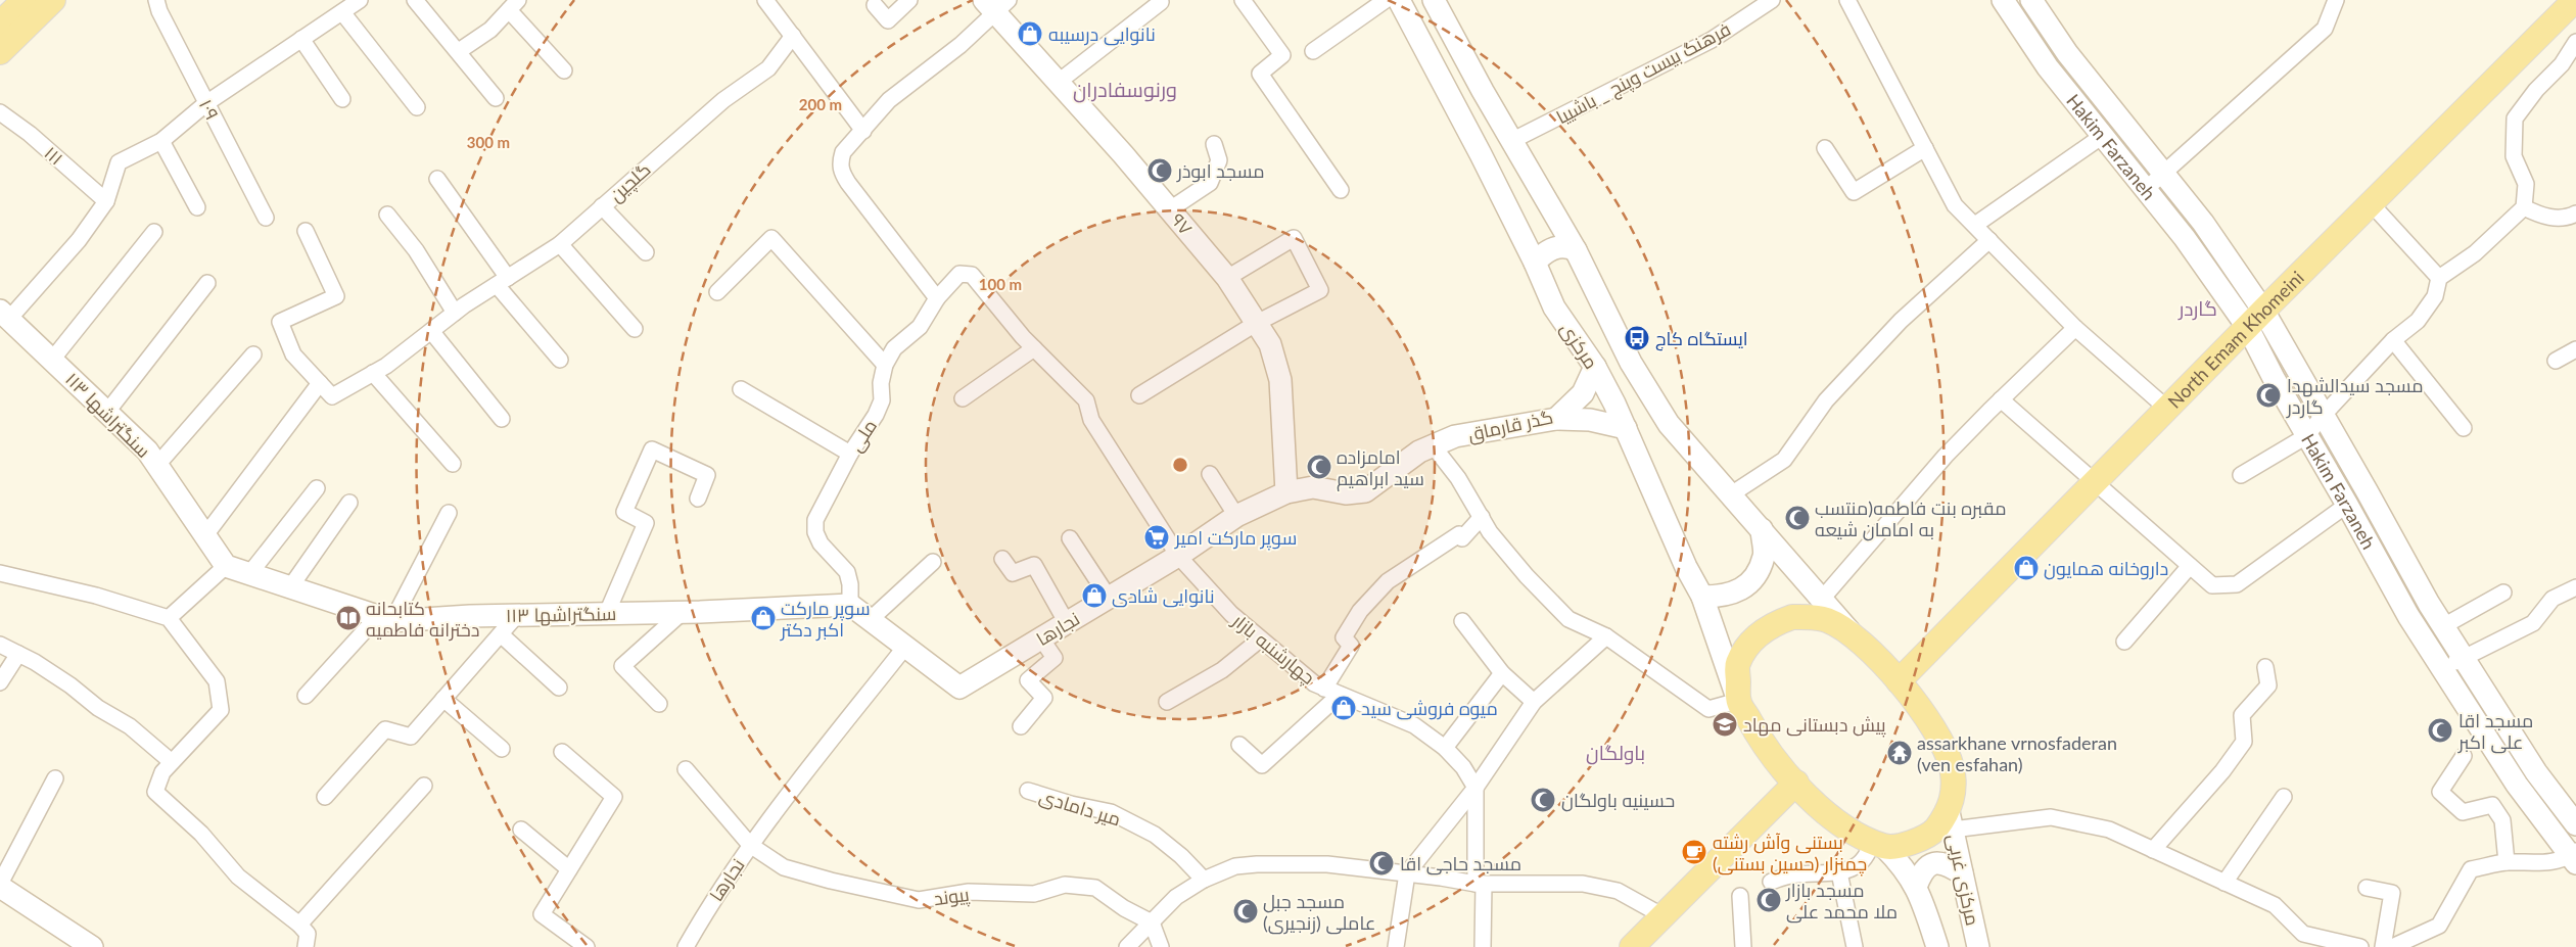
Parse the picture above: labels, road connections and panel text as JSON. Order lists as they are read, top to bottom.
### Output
{
  "streets": {
    "main road": ["North Emam Khomeini"],
    "street": [
      "فرهنگ بیست وپنج _ باشییا",
      "۱۰۹",
      "Hakim Farzaneh",
      "۱۱۱",
      "گلچین",
      "۹۷",
      "مرکزی",
      "سنگتراشها ۱۱۳",
      "گذر قارماق",
      "ملی",
      "نجارها",
      "چهارشنبه بازار",
      "میر دامادی",
      "مرکزی غربی",
      "پیوند"
    ]
  },
  "crossings": [
    ["فرهنگ بیست وپنج _ باشییا", "مرکزی"],
    ["Hakim Farzaneh", "North Emam Khomeini"],
    ["۹۷", "نجارها"],
    ["مرکزی", "گذر قارماق"],
    ["سنگتراشها ۱۱۳", "ملی"],
    ["سنگتراشها ۱۱۳", "نجارها"],
    ["گذر قارماق", "نجارها"],
    ["ملی", "نجارها"],
    ["ملی", "چهارشنبه بازار"],
    ["نجارها", "چهارشنبه بازار"],
    ["نجارها", "پیوند"]
  ],
  "districts": ["ورنوسفادران", "گاردر", "باولگان"],
  "places": {
    "shop": [
      "نانوایی درسیبه",
      "داروخانه همایون",
      "نانوایی شادی",
      "سوپر مارکت اکبر دکتر",
      "میوه فروشی سید"
    ],
    "mosque": [
      "مسجد ابوذر",
      "مسجد سیدالشهدا گاردر",
      "امامزاده سید ابراهیم",
      "مقبره بنت فاطمه(منتسب به امامان شیعه",
      "مسجد اقا علی اکبر",
      "حسینیه باولگان",
      "مسجد حاجی اقا",
      "مسجد بازار ملا محمد علی",
      "مسجد جبل عاملی (زنجیری)"
    ],
    "bus stop": ["ایستگاه کاج"],
    "supermarket": ["سوپر مارکت امیر"],
    "library": ["کتابحانه دخترانه فاطمیه"],
    "school or university": ["پیش دبستانی مهاد"],
    "temple": ["assarkhane vrnosfaderan (ven esfahan)"],
    "cafe": ["بستنی وآش رشته چمنزار (حسین بستنی)"]
  },
  "rings": ["200 m", "300 m", "100 m"]
}
